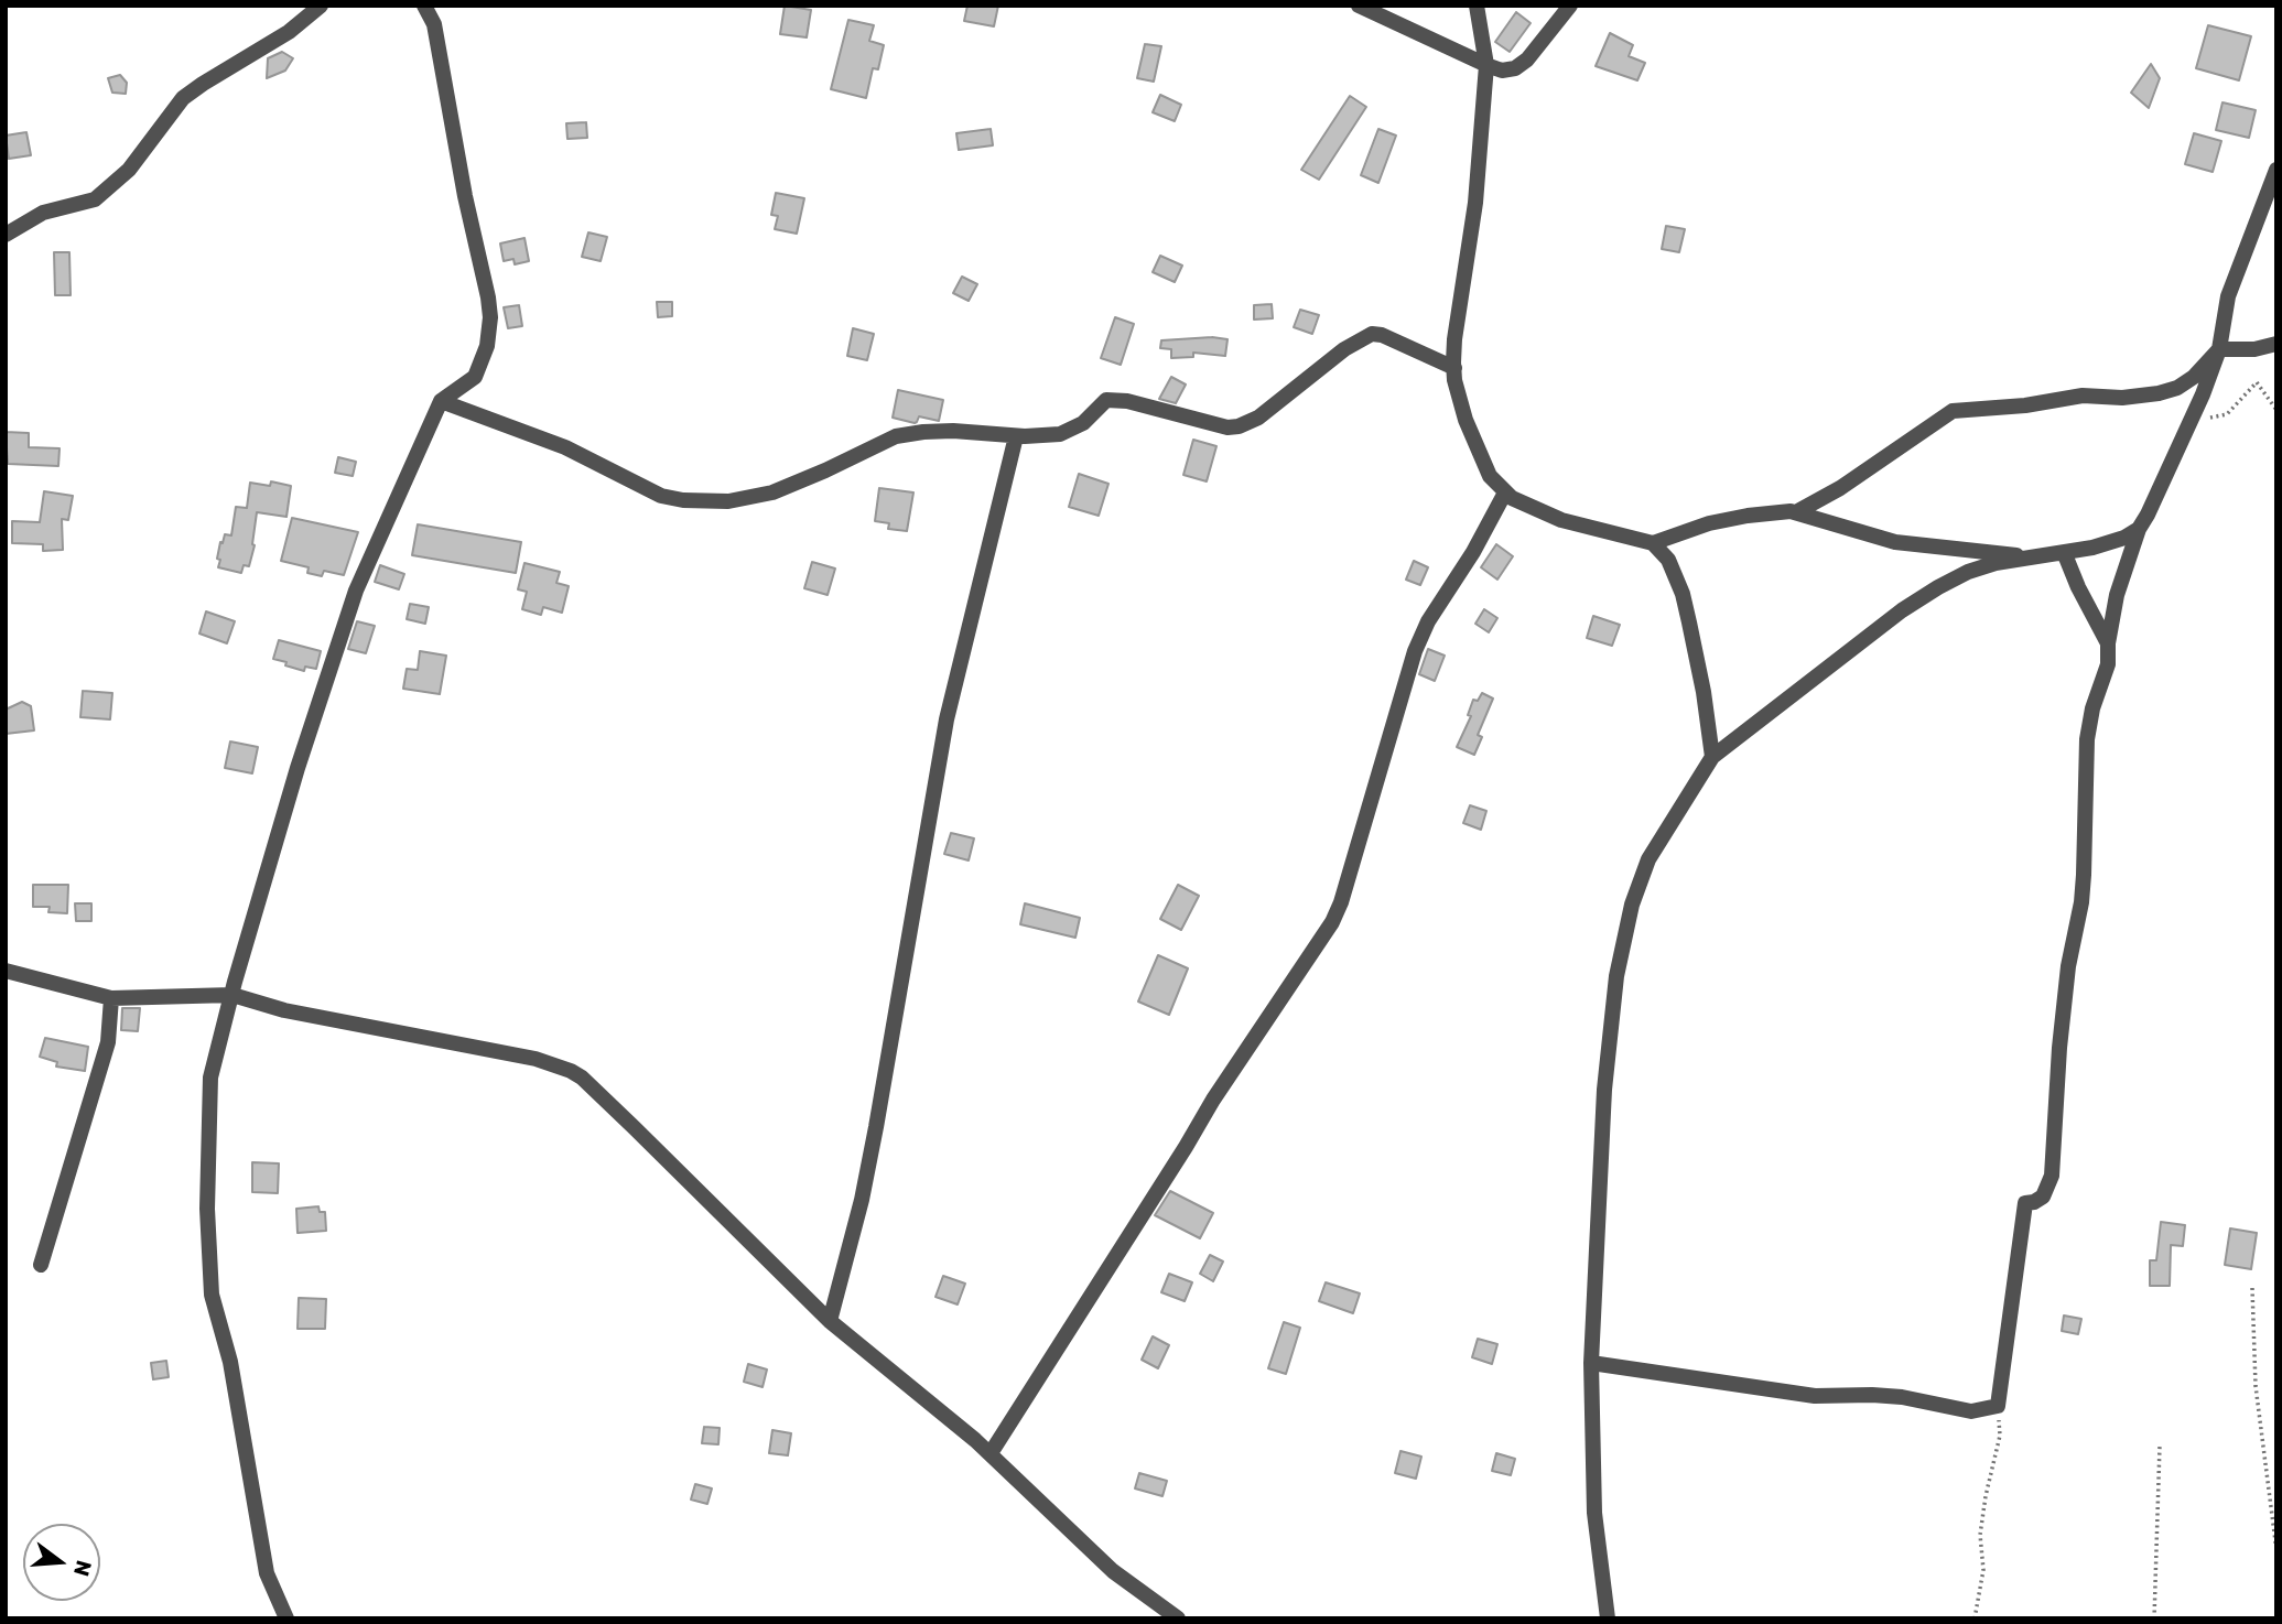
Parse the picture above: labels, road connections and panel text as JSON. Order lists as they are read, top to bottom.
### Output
{
  "north": "right"
}
